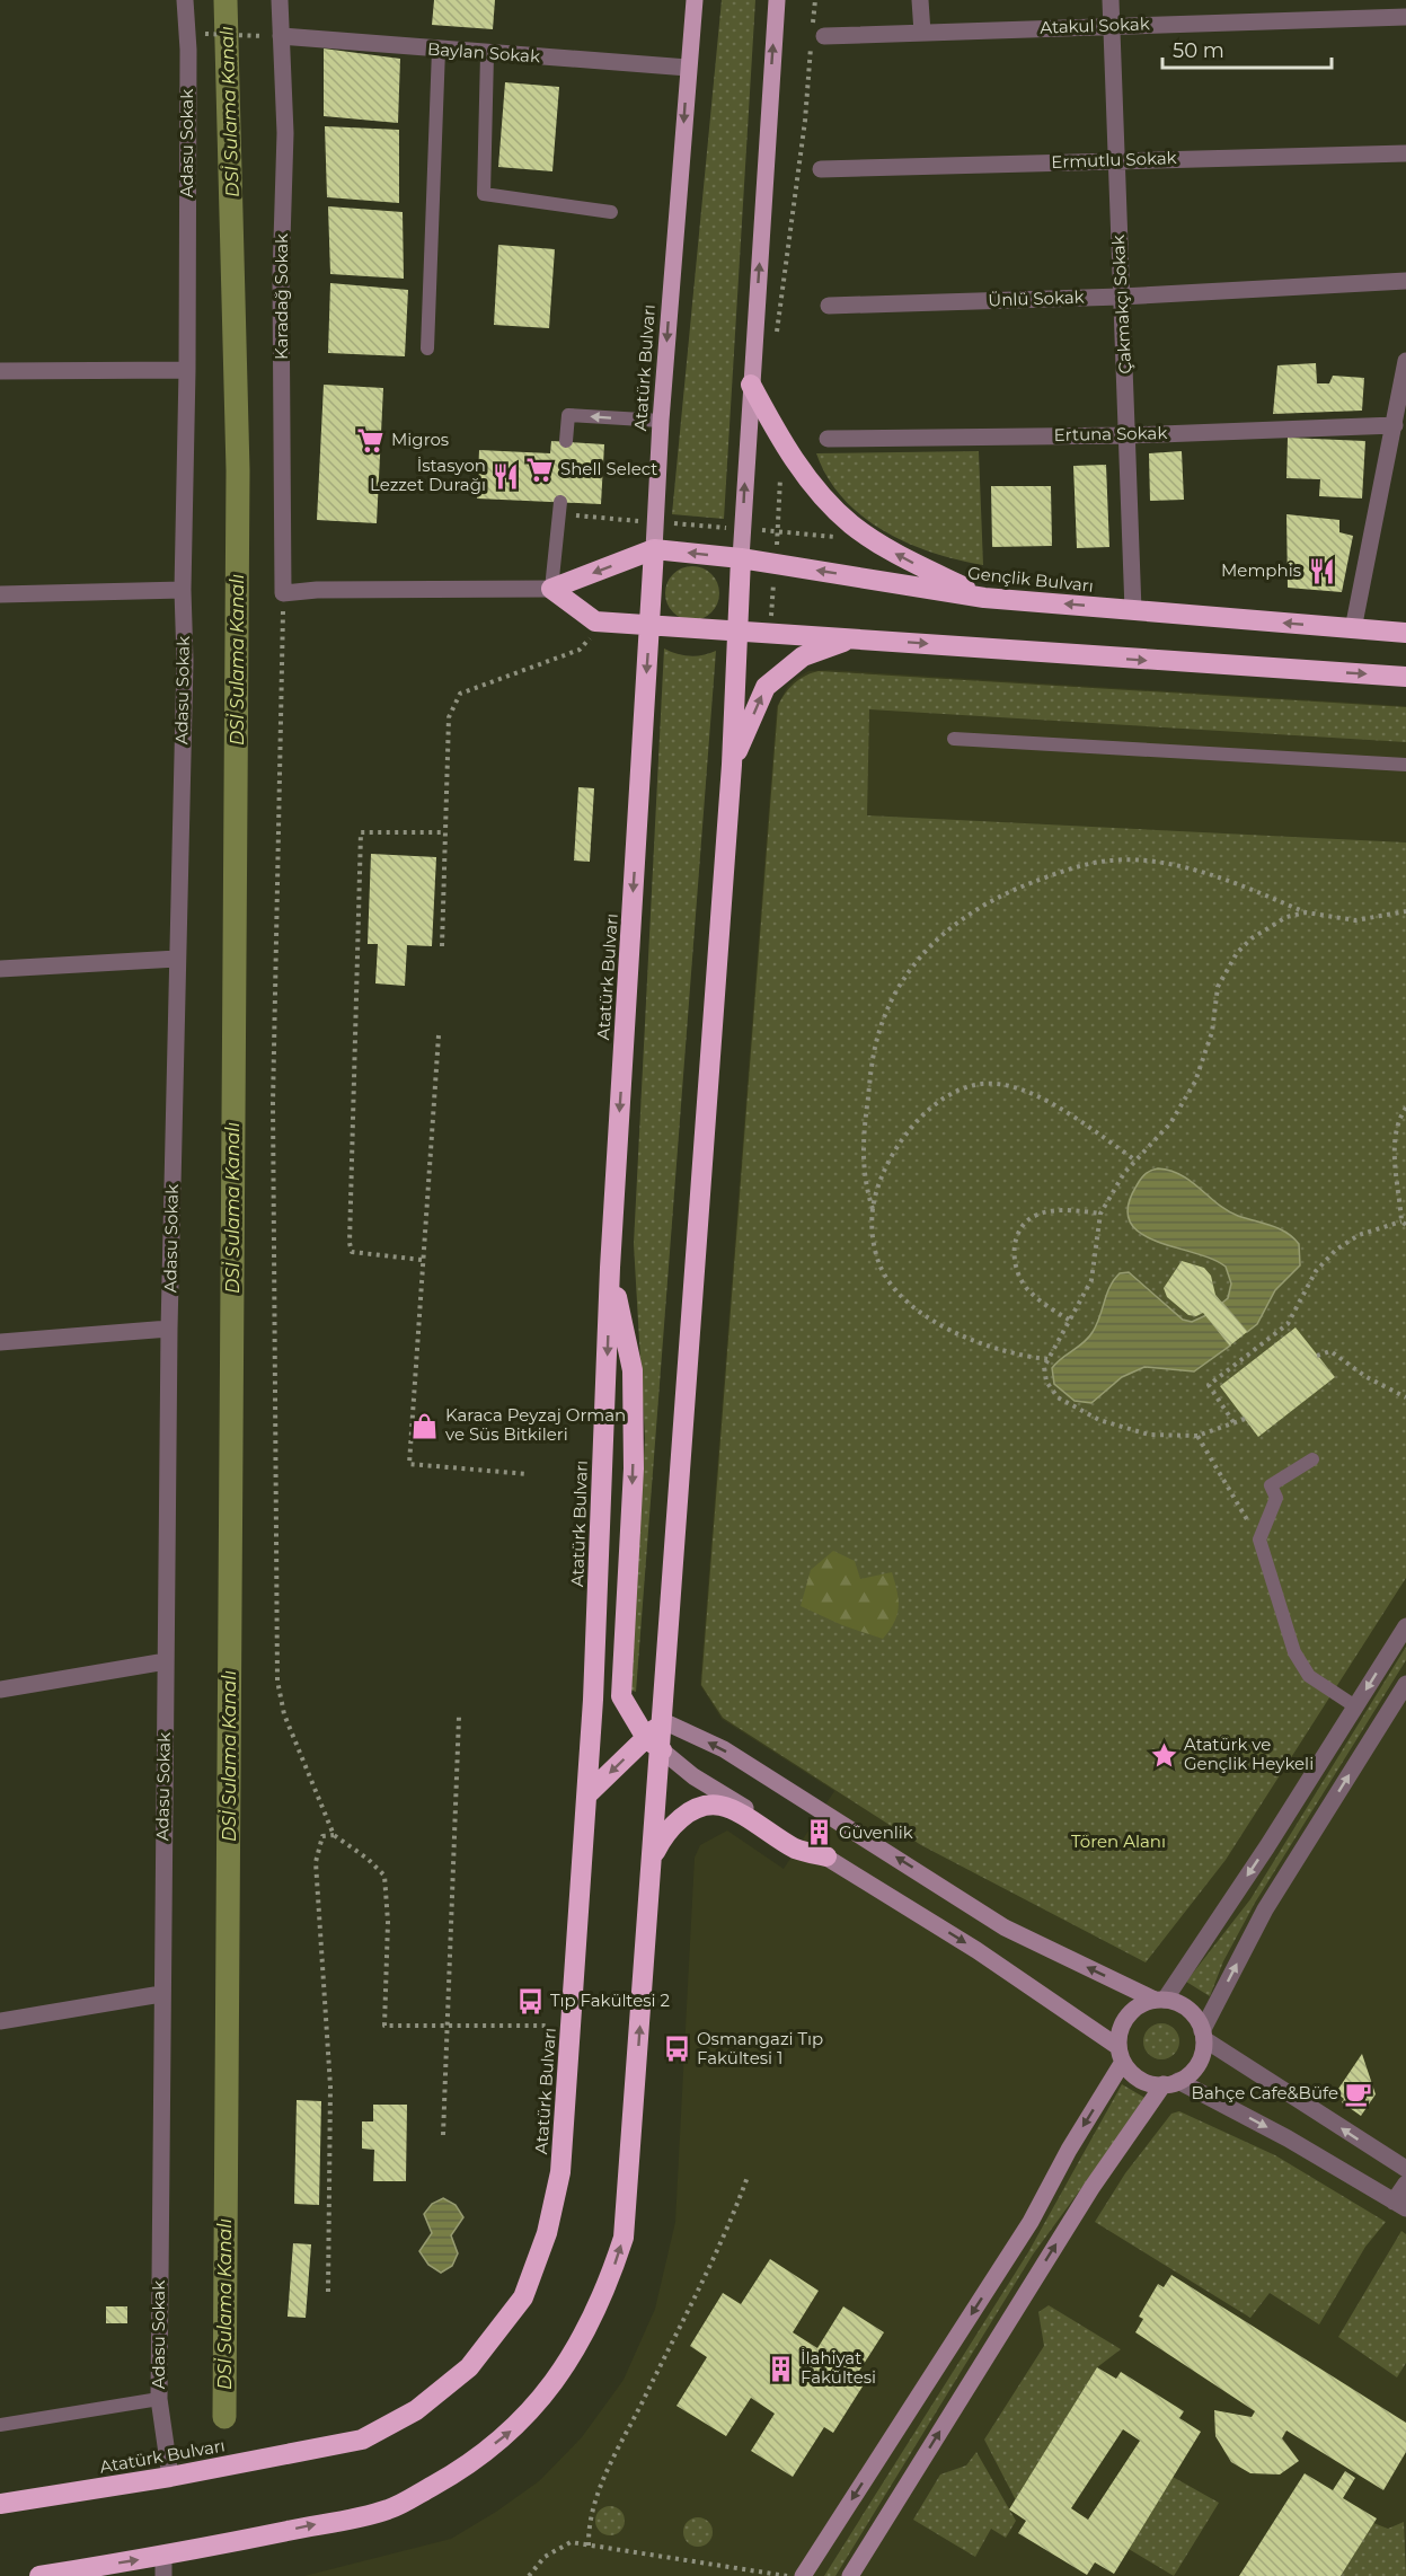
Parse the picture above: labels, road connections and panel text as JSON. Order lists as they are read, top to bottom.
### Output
{
  "streets": {
    "highway": ["Atatürk Bulvarı", "Gençlik Bulvarı"],
    "street": [
      "Atakul Sokak",
      "Baylan Sokak",
      "Adasu Sokak",
      "Ermutlu Sokak",
      "Karadağ Sokak",
      "Ünlü Sokak",
      "Çakmakçı Sokak",
      "Ertuna Sokak"
    ]
  },
  "crossings": [
    ["Atakul Sokak", "Çakmakçı Sokak"],
    ["Baylan Sokak", "Karadağ Sokak"],
    ["Baylan Sokak", "Atatürk Bulvarı"],
    ["Adasu Sokak", "Atatürk Bulvarı"],
    ["Ermutlu Sokak", "Çakmakçı Sokak"],
    ["Ünlü Sokak", "Çakmakçı Sokak"],
    ["Çakmakçı Sokak", "Ertuna Sokak"],
    ["Çakmakçı Sokak", "Gençlik Bulvarı"],
    ["Atatürk Bulvarı", "Gençlik Bulvarı"]
  ],
  "one_way": ["Atatürk Bulvarı"],
  "water": ["DSİ Sulama Kanalı"],
  "parks": ["Tören Alanı"],
  "places": {
    "supermarket": ["Migros", "Shell Select"],
    "restaurant": ["İstasyon Lezzet Durağı", "Memphis"],
    "shop": ["Karaca Peyzaj Orman ve Süs Bitkileri"],
    "place": ["Atatürk ve Gençlik Heykeli"],
    "building": ["Güvenlik", "İlahiyat Fakültesi"],
    "bus stop": ["Tıp Fakültesi 2", "Osmangazi Tıp Fakültesi 1"],
    "cafe": ["Bahçe Cafe&Büfe"]
  },
  "scale_bar": "50 m"
}
